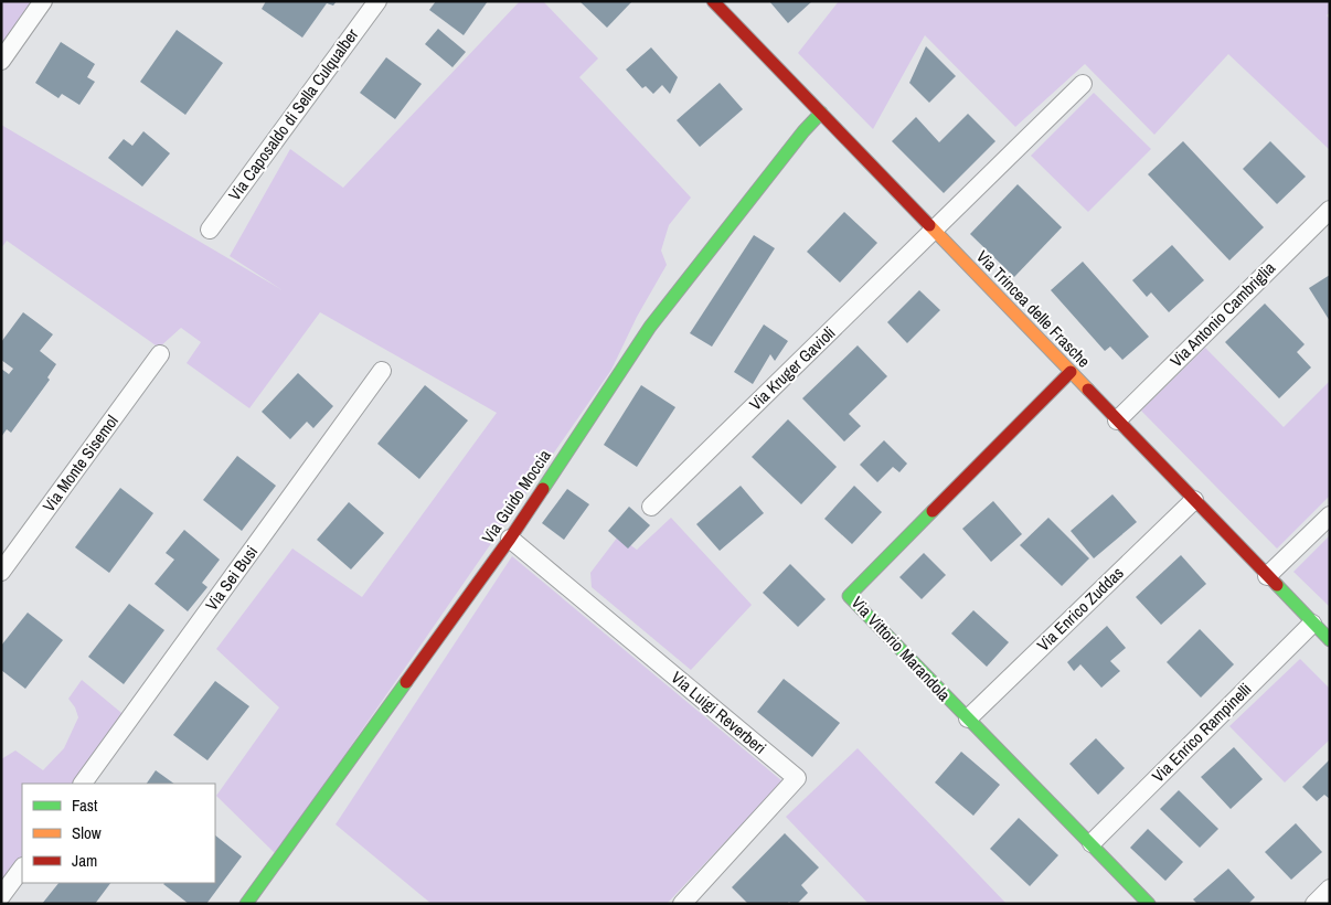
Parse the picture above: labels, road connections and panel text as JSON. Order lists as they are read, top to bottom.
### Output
{
  "streets": {
    "street": [
      "Via Caposaldo di Sella Culqualber",
      "Via Trincea delle Frasche",
      "Via Antonio Cambriglia",
      "Via Kruger Gavioli",
      "Via Monte Sisemol",
      "Via Guido Moccia",
      "Via Sei Busi",
      "Via Enrico Zuddas",
      "Via Vittorio Marandola",
      "Via Luigi Reverberi",
      "Via Enrico Rampinelli"
    ]
  },
  "crossings": [
    ["Via Trincea delle Frasche", "Via Antonio Cambriglia"],
    ["Via Trincea delle Frasche", "Via Kruger Gavioli"],
    ["Via Trincea delle Frasche", "Via Guido Moccia"],
    ["Via Trincea delle Frasche", "Via Enrico Zuddas"],
    ["Via Trincea delle Frasche", "Via Vittorio Marandola"],
    ["Via Trincea delle Frasche", "Via Enrico Rampinelli"],
    ["Via Guido Moccia", "Via Luigi Reverberi"],
    ["Via Enrico Zuddas", "Via Vittorio Marandola"],
    ["Via Vittorio Marandola", "Via Enrico Rampinelli"]
  ],
  "legend": ["Fast", "Slow", "Jam"]
}
